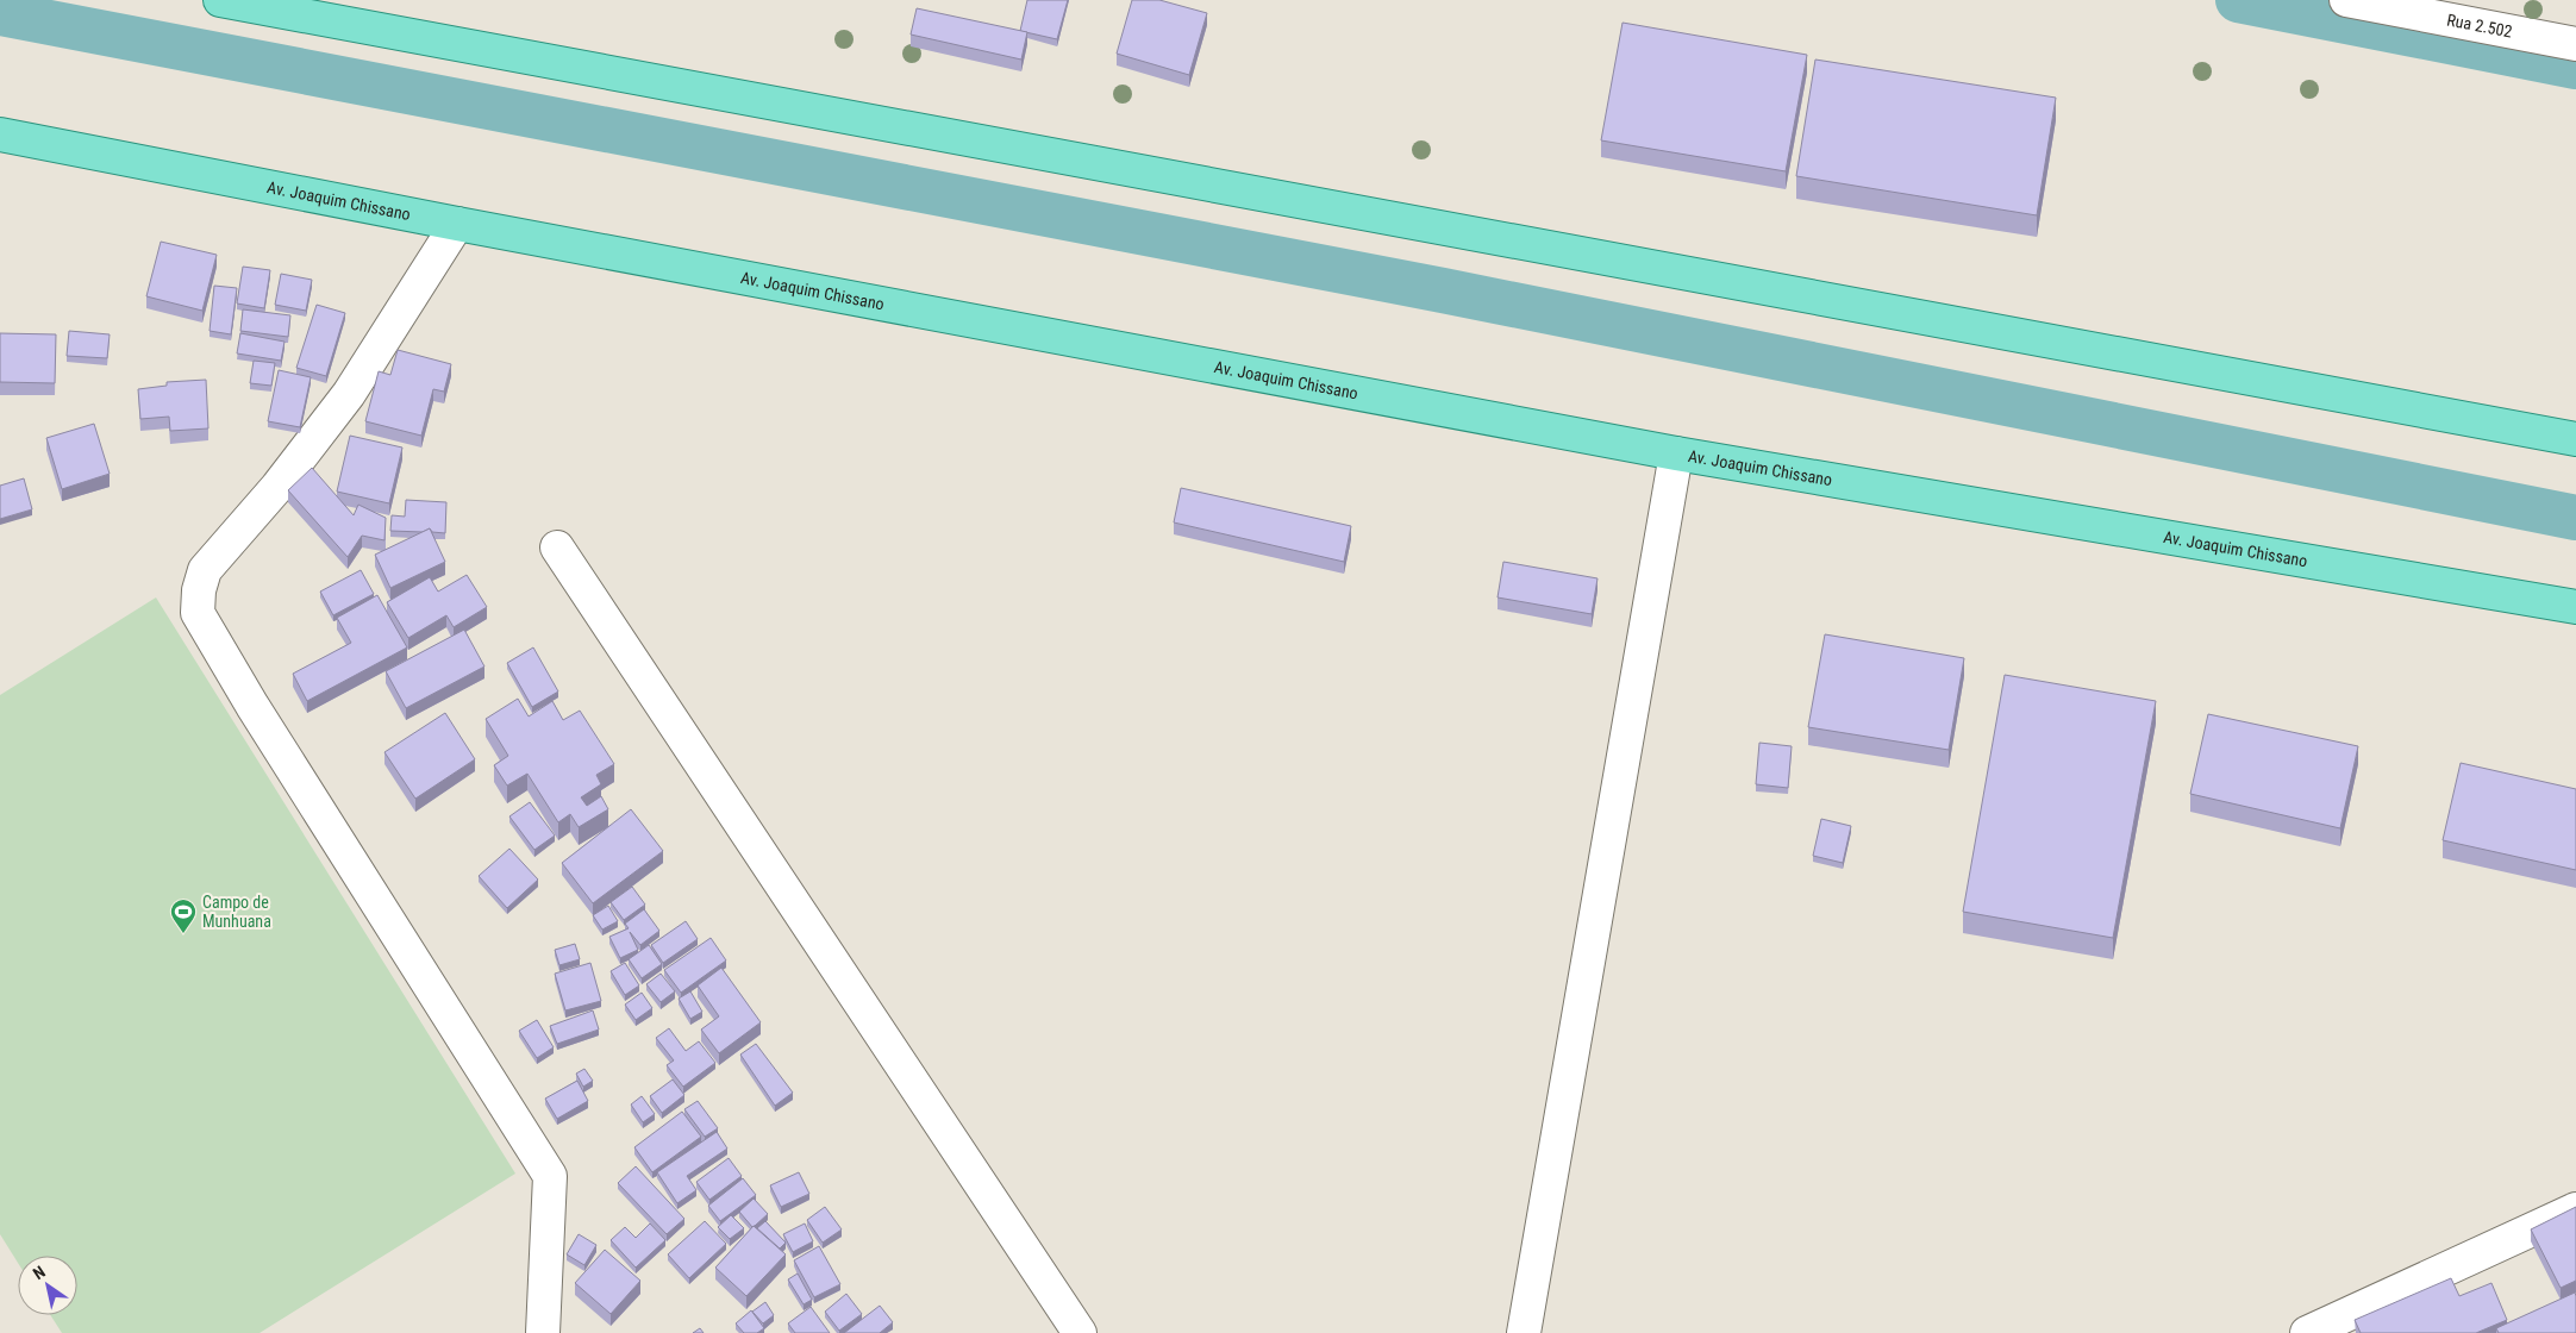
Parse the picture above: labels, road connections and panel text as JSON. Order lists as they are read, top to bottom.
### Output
{
  "streets": {
    "main road": ["Av. Joaquim Chissano"],
    "street": ["Rua 2.502"]
  },
  "places": {
    "sports": ["Campo de Munhuana"]
  },
  "north": "top left"
}
